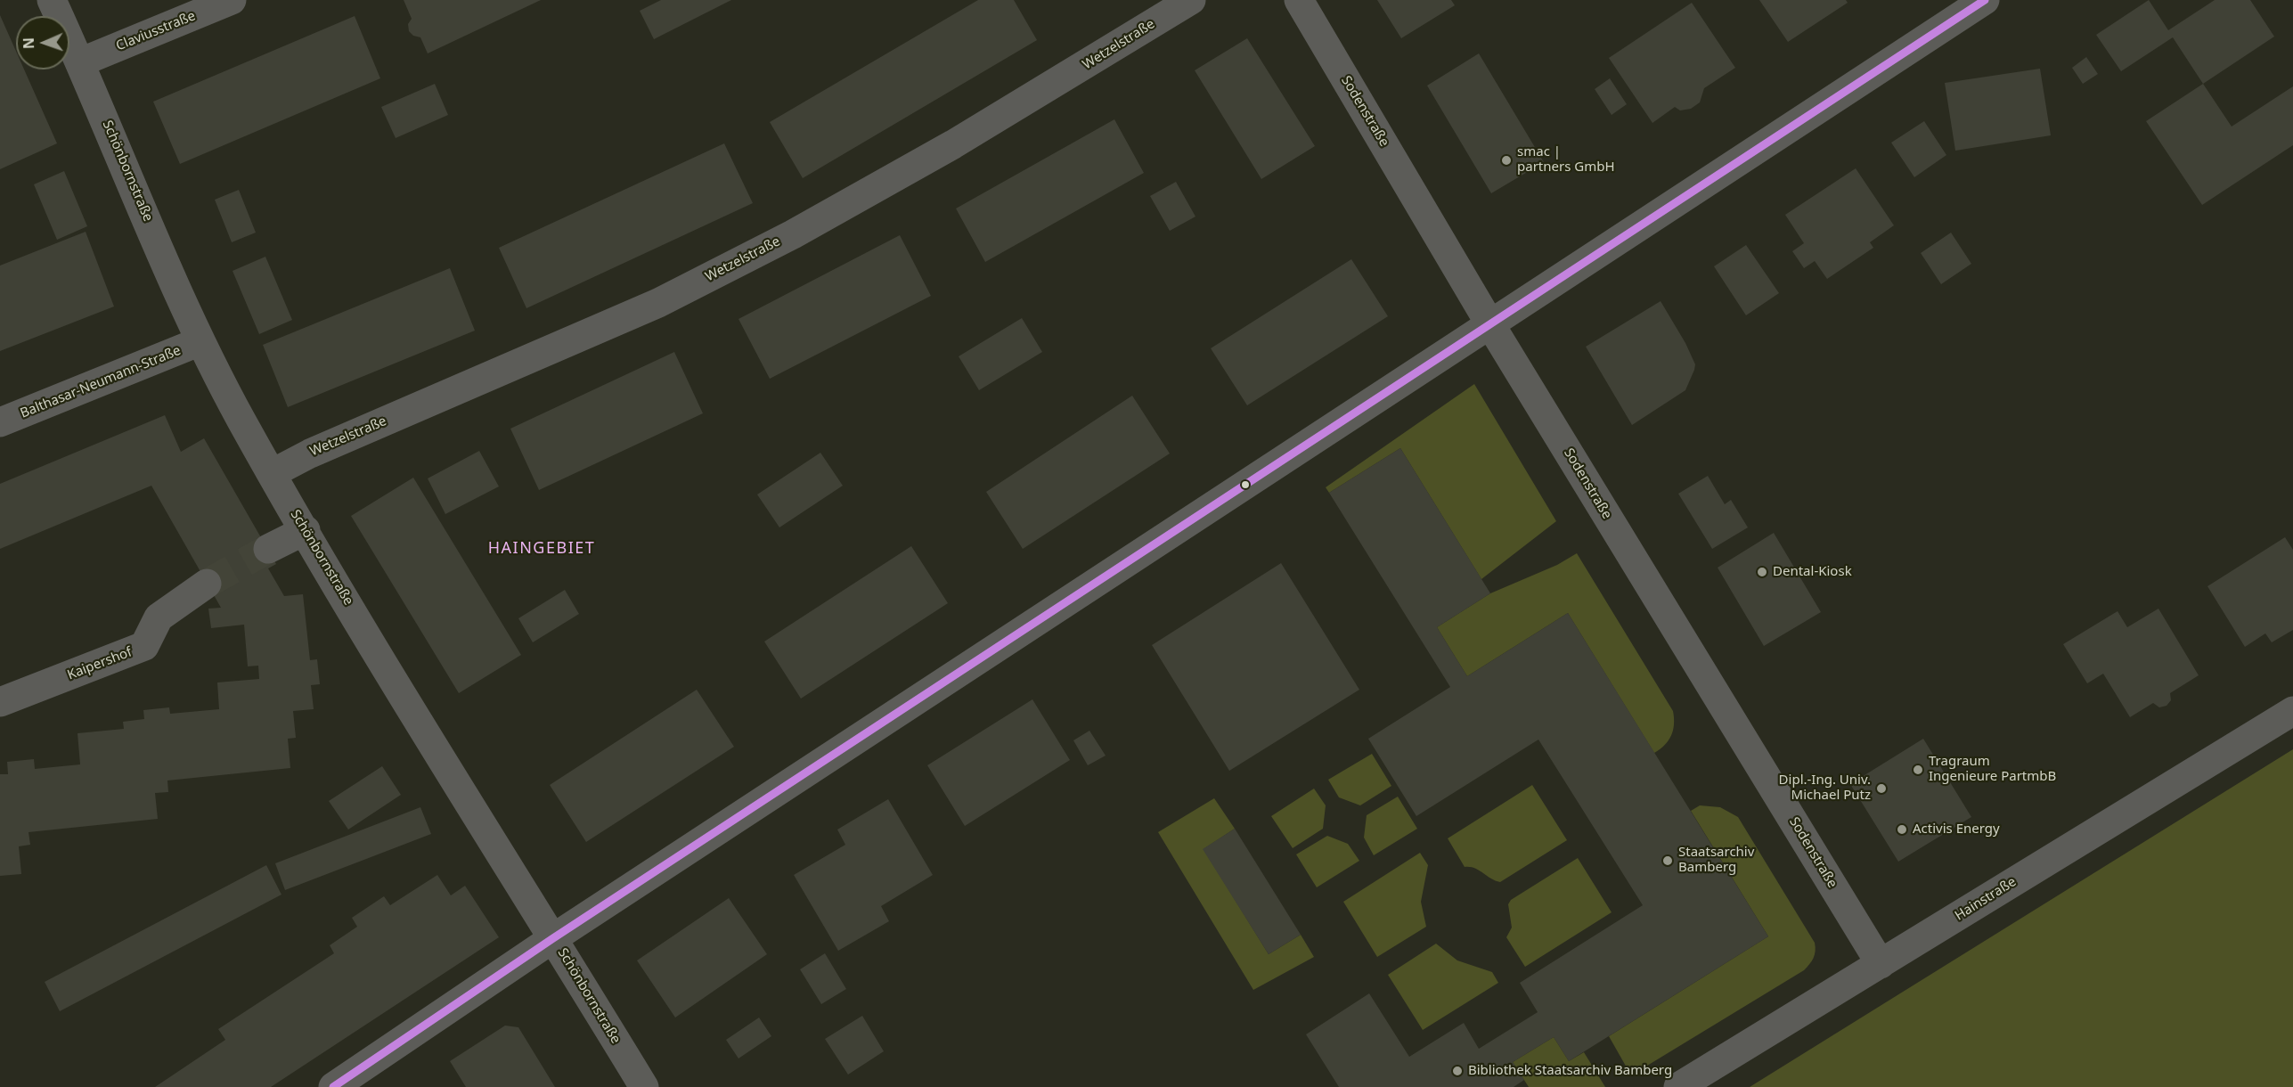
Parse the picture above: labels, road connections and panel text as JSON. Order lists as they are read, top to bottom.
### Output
{
  "streets": {
    "street": [
      "Claviusstraße",
      "Wetzelstraße",
      "Sodenstraße",
      "Schönbornstraße",
      "Balthasar-Neumann-Straße",
      "Kaipershof",
      "Hainstraße"
    ]
  },
  "crossings": [
    ["Claviusstraße", "Schönbornstraße"],
    ["Wetzelstraße", "Schönbornstraße"],
    ["Sodenstraße", "Hainstraße"],
    ["Schönbornstraße", "Balthasar-Neumann-Straße"]
  ],
  "districts": ["HAINGEBIET"],
  "places": [
    "smac | partners GmbH",
    "Dental-Kiosk",
    "Tragraum Ingenieure PartmbB",
    "Dipl.-Ing. Univ. Michael Putz",
    "Activis Energy",
    "Staatsarchiv Bamberg",
    "Bibliothek Staatsarchiv Bamberg"
  ],
  "north": "left"
}
